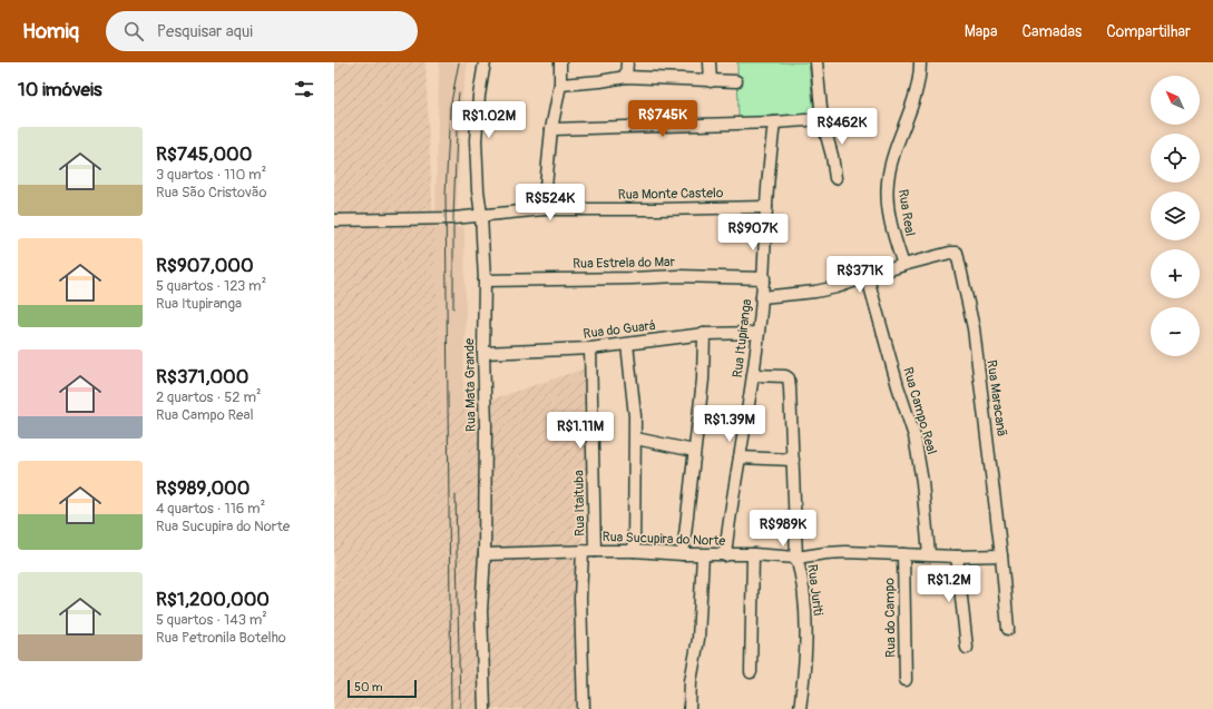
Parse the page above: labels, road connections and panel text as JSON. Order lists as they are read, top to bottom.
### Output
{
  "streets": {
    "street": [
      "Rua Monte Castelo",
      "Rua Real",
      "Rua Estrela do Mar",
      "Rua do Guará",
      "Rua Itupiranga",
      "Rua Mata Grande",
      "Rua Maracanã",
      "Rua Campo Real",
      "Rua Itaituba",
      "Rua Sucupira do Norte",
      "Rua Juriti",
      "Rua do Campo"
    ]
  },
  "crossings": [
    ["Rua Monte Castelo", "Rua Itupiranga"],
    ["Rua Monte Castelo", "Rua Mata Grande"],
    ["Rua Real", "Rua Maracanã"],
    ["Rua Estrela do Mar", "Rua Itupiranga"],
    ["Rua Estrela do Mar", "Rua Mata Grande"],
    ["Rua do Guará", "Rua Itupiranga"],
    ["Rua do Guará", "Rua Mata Grande"],
    ["Rua do Guará", "Rua Itaituba"],
    ["Rua Itupiranga", "Rua Sucupira do Norte"],
    ["Rua Itupiranga", "Rua Juriti"],
    ["Rua Mata Grande", "Rua Sucupira do Norte"],
    ["Rua Maracanã", "Rua Sucupira do Norte"],
    ["Rua Campo Real", "Rua Sucupira do Norte"],
    ["Rua Itaituba", "Rua Sucupira do Norte"],
    ["Rua Sucupira do Norte", "Rua Juriti"],
    ["Rua Sucupira do Norte", "Rua do Campo"]
  ],
  "scale_bar": "50 m",
  "north": "top left",
  "page": {
    "header": "Homiq",
    "search": "Pesquisar aqui",
    "nav": ["Mapa", "Camadas", "Compartilhar"],
    "heading": "10 imóveis",
    "map_buttons": ["+", "−"],
    "price": [
      "R$745K",
      "R$1.02M",
      "R$462K",
      "R$524K",
      "R$907K",
      "R$371K",
      "R$1.39M",
      "R$1.11M",
      "R$989K",
      "R$1.2M"
    ],
    "list": [
      {
        "name": "R$745,000",
        "note": "3 quartos · 110 m² · Rua São Cristovão"
      },
      {
        "name": "R$907,000",
        "note": "5 quartos · 123 m² · Rua Itupiranga"
      },
      {
        "name": "R$371,000",
        "note": "2 quartos · 52 m² · Rua Campo Real"
      },
      {
        "name": "R$989,000",
        "note": "4 quartos · 116 m² · Rua Sucupira do Norte"
      },
      {
        "name": "R$1,200,000",
        "note": "5 quartos · 143 m² · Rua Petronila Botelho"
      }
    ],
    "scale": "50 m"
  }
}
